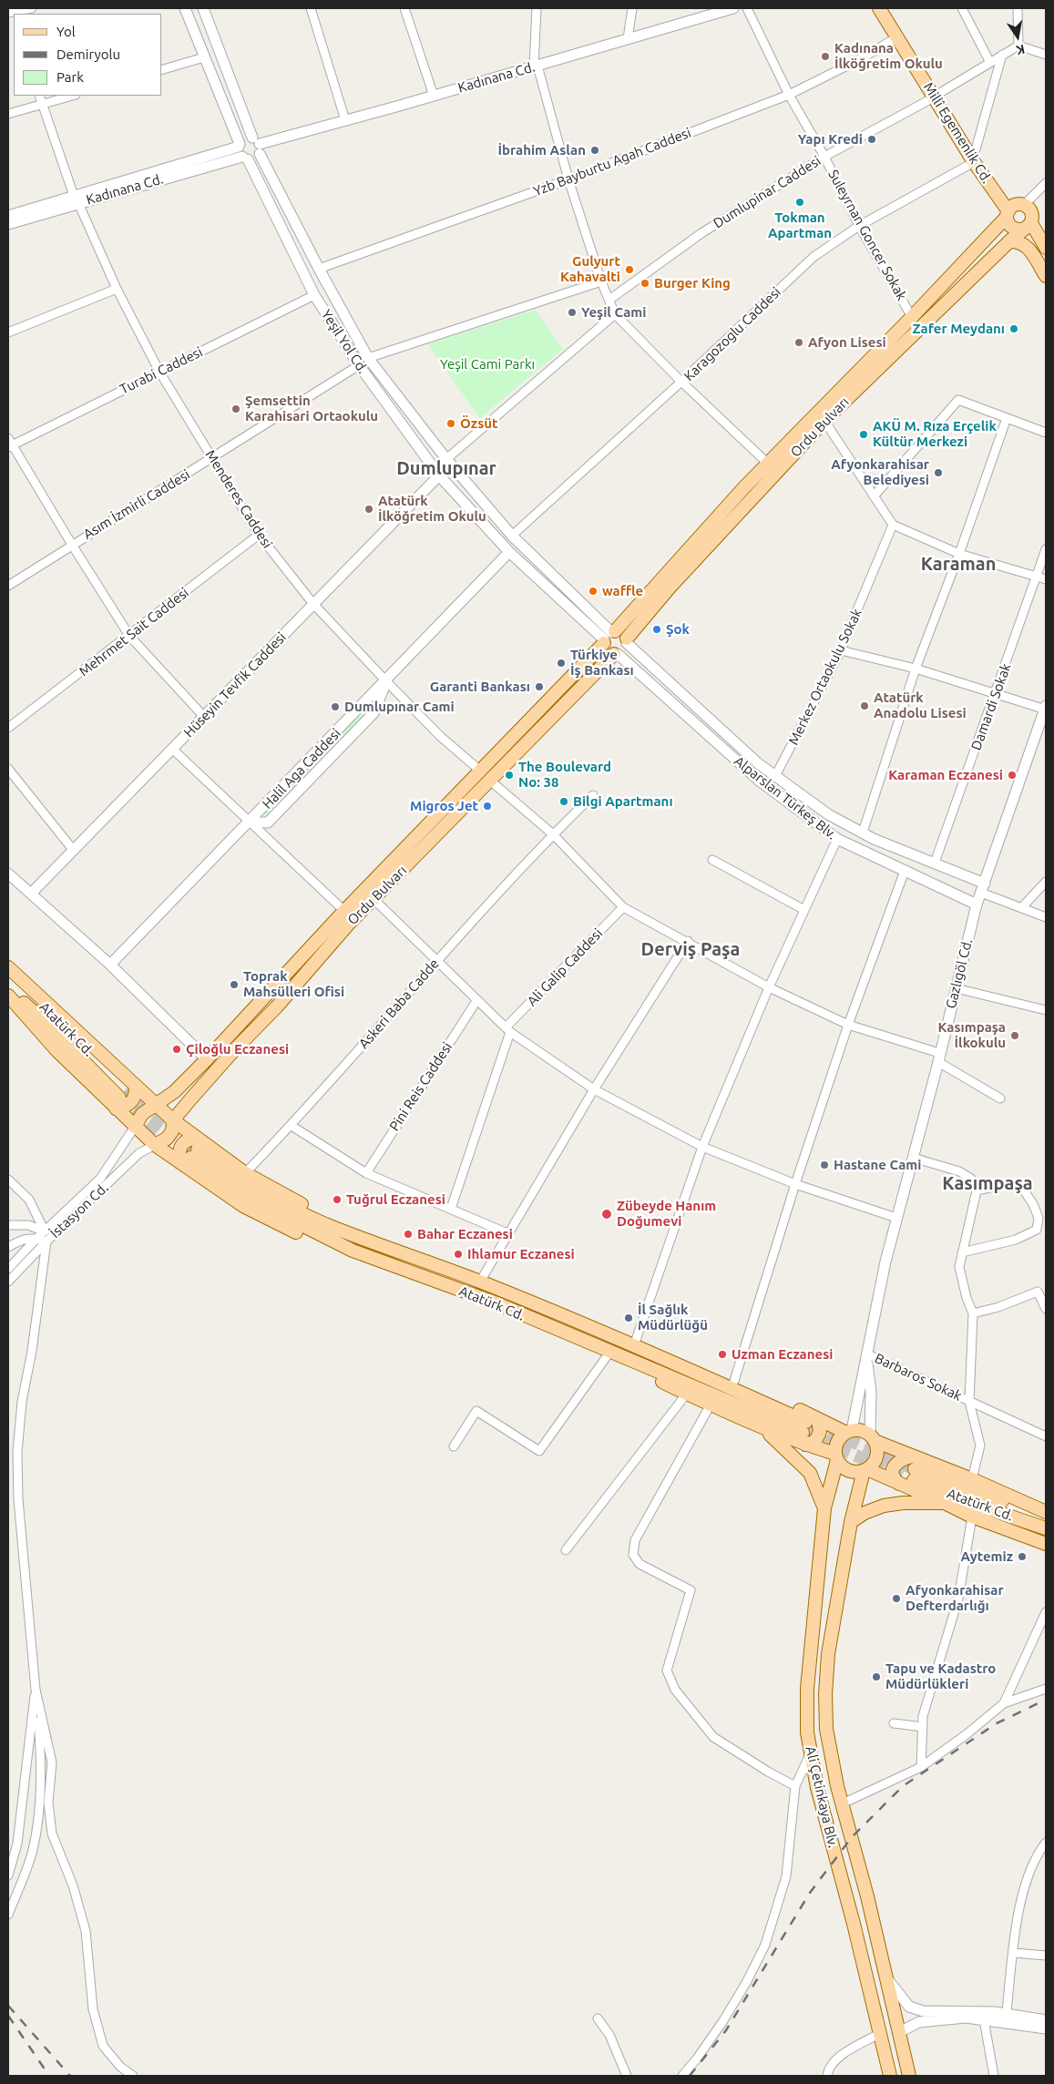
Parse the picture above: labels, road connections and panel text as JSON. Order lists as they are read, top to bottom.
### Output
{
  "streets": {
    "main road": [
      "Millî Egemenlik Cd.",
      "Ordu Bulvarı",
      "Atatürk Cd.",
      "Ali Çetinkaya Blv."
    ],
    "street": [
      "Kadınana Cd.",
      "Yzb Bayburtu Agah Caddesi",
      "Dumlupinar Caddesi",
      "Suleyrnan Goncer Sokak",
      "Karagozoglu Caddesi",
      "Yeşil Yol Cd.",
      "Turabi Caddesi",
      "Menderes Caddesi",
      "Asım İzmirli Caddesi",
      "Mehrmet Sait Caddesi",
      "Merkez Ortaokulu Sokak",
      "Hüseyin Tevfik Caddesi",
      "Damardi Sokak",
      "Halil Aga Caddesi",
      "Alparslan Türkeş Blv.",
      "Ali Galip Caddesi",
      "Gazlıgöl Cd.",
      "Askeri Baba Cadde",
      "Pini Reis Caddesi",
      "İstasyon Cd.",
      "Barbaros Sokak"
    ]
  },
  "crossings": [
    ["Kadınana Cd.", "Yeşil Yol Cd."],
    ["Kadınana Cd.", "Menderes Caddesi"],
    ["Millî Egemenlik Cd.", "Yzb Bayburtu Agah Caddesi"],
    ["Millî Egemenlik Cd.", "Dumlupinar Caddesi"],
    ["Millî Egemenlik Cd.", "Karagozoglu Caddesi"],
    ["Millî Egemenlik Cd.", "Ordu Bulvarı"],
    ["Yzb Bayburtu Agah Caddesi", "Suleyrnan Goncer Sokak"],
    ["Yzb Bayburtu Agah Caddesi", "Yeşil Yol Cd."],
    ["Dumlupinar Caddesi", "Suleyrnan Goncer Sokak"],
    ["Suleyrnan Goncer Sokak", "Karagozoglu Caddesi"],
    ["Suleyrnan Goncer Sokak", "Ordu Bulvarı"],
    ["Karagozoglu Caddesi", "Yeşil Yol Cd."],
    ["Yeşil Yol Cd.", "Turabi Caddesi"],
    ["Yeşil Yol Cd.", "Ordu Bulvarı"],
    ["Yeşil Yol Cd.", "Asım İzmirli Caddesi"],
    ["Yeşil Yol Cd.", "Hüseyin Tevfik Caddesi"],
    ["Yeşil Yol Cd.", "Halil Aga Caddesi"],
    ["Yeşil Yol Cd.", "Alparslan Türkeş Blv."],
    ["Turabi Caddesi", "Menderes Caddesi"],
    ["Ordu Bulvarı", "Menderes Caddesi"],
    ["Ordu Bulvarı", "Alparslan Türkeş Blv."],
    ["Ordu Bulvarı", "İstasyon Cd."],
    ["Menderes Caddesi", "Asım İzmirli Caddesi"],
    ["Menderes Caddesi", "Mehrmet Sait Caddesi"],
    ["Menderes Caddesi", "Hüseyin Tevfik Caddesi"],
    ["Menderes Caddesi", "Halil Aga Caddesi"],
    ["Merkez Ortaokulu Sokak", "Alparslan Türkeş Blv."],
    ["Damardi Sokak", "Alparslan Türkeş Blv."],
    ["Alparslan Türkeş Blv.", "Gazlıgöl Cd."],
    ["Gazlıgöl Cd.", "Barbaros Sokak"],
    ["Gazlıgöl Cd.", "Ali Çetinkaya Blv."]
  ],
  "districts": [
    "Dumlupınar",
    "Karaman",
    "Derviş Paşa",
    "Kasımpaşa"
  ],
  "parks": ["Yeşil Cami Parkı"],
  "places": [
    "Kadınana İlköğretim Okulu",
    "Yapı Kredi",
    "İbrahim Aslan",
    "Tokman Apartman",
    "Gulyurt Kahavalti",
    "Burger King",
    "Yeşil Cami",
    "Zafer Meydanı",
    "Afyon Lisesi",
    "Şemsettin Karahisari Ortaokulu",
    "Özsüt",
    "AKÜ M. Rıza Erçelik Kültür Merkezi",
    "Afyonkarahisar Belediyesi",
    "Atatürk İlköğretim Okulu",
    "waffle",
    "Şok",
    "Türkiye İş Bankası",
    "Garanti Bankası",
    "Atatürk Anadolu Lisesi",
    "Dumlupınar Cami",
    "The Boulevard No: 38",
    "Karaman Eczanesi",
    "Bilgi Apartmanı",
    "Migros Jet",
    "Toprak Mahsülleri Ofisi",
    "Kasımpaşa İlkokulu",
    "Çiloğlu Eczanesi",
    "Hastane Cami",
    "Tuğrul Eczanesi",
    "Zübeyde Hanım Doğumevi",
    "Bahar Eczanesi",
    "Ihlamur Eczanesi",
    "İl Sağlık Müdürlüğü",
    "Uzman Eczanesi",
    "Aytemiz",
    "Afyonkarahisar Defterdarlığı",
    "Tapu ve Kadastro Müdürlükleri"
  ],
  "legend": ["Yol", "Demiryolu", "Park"],
  "north": "bottom"
}
